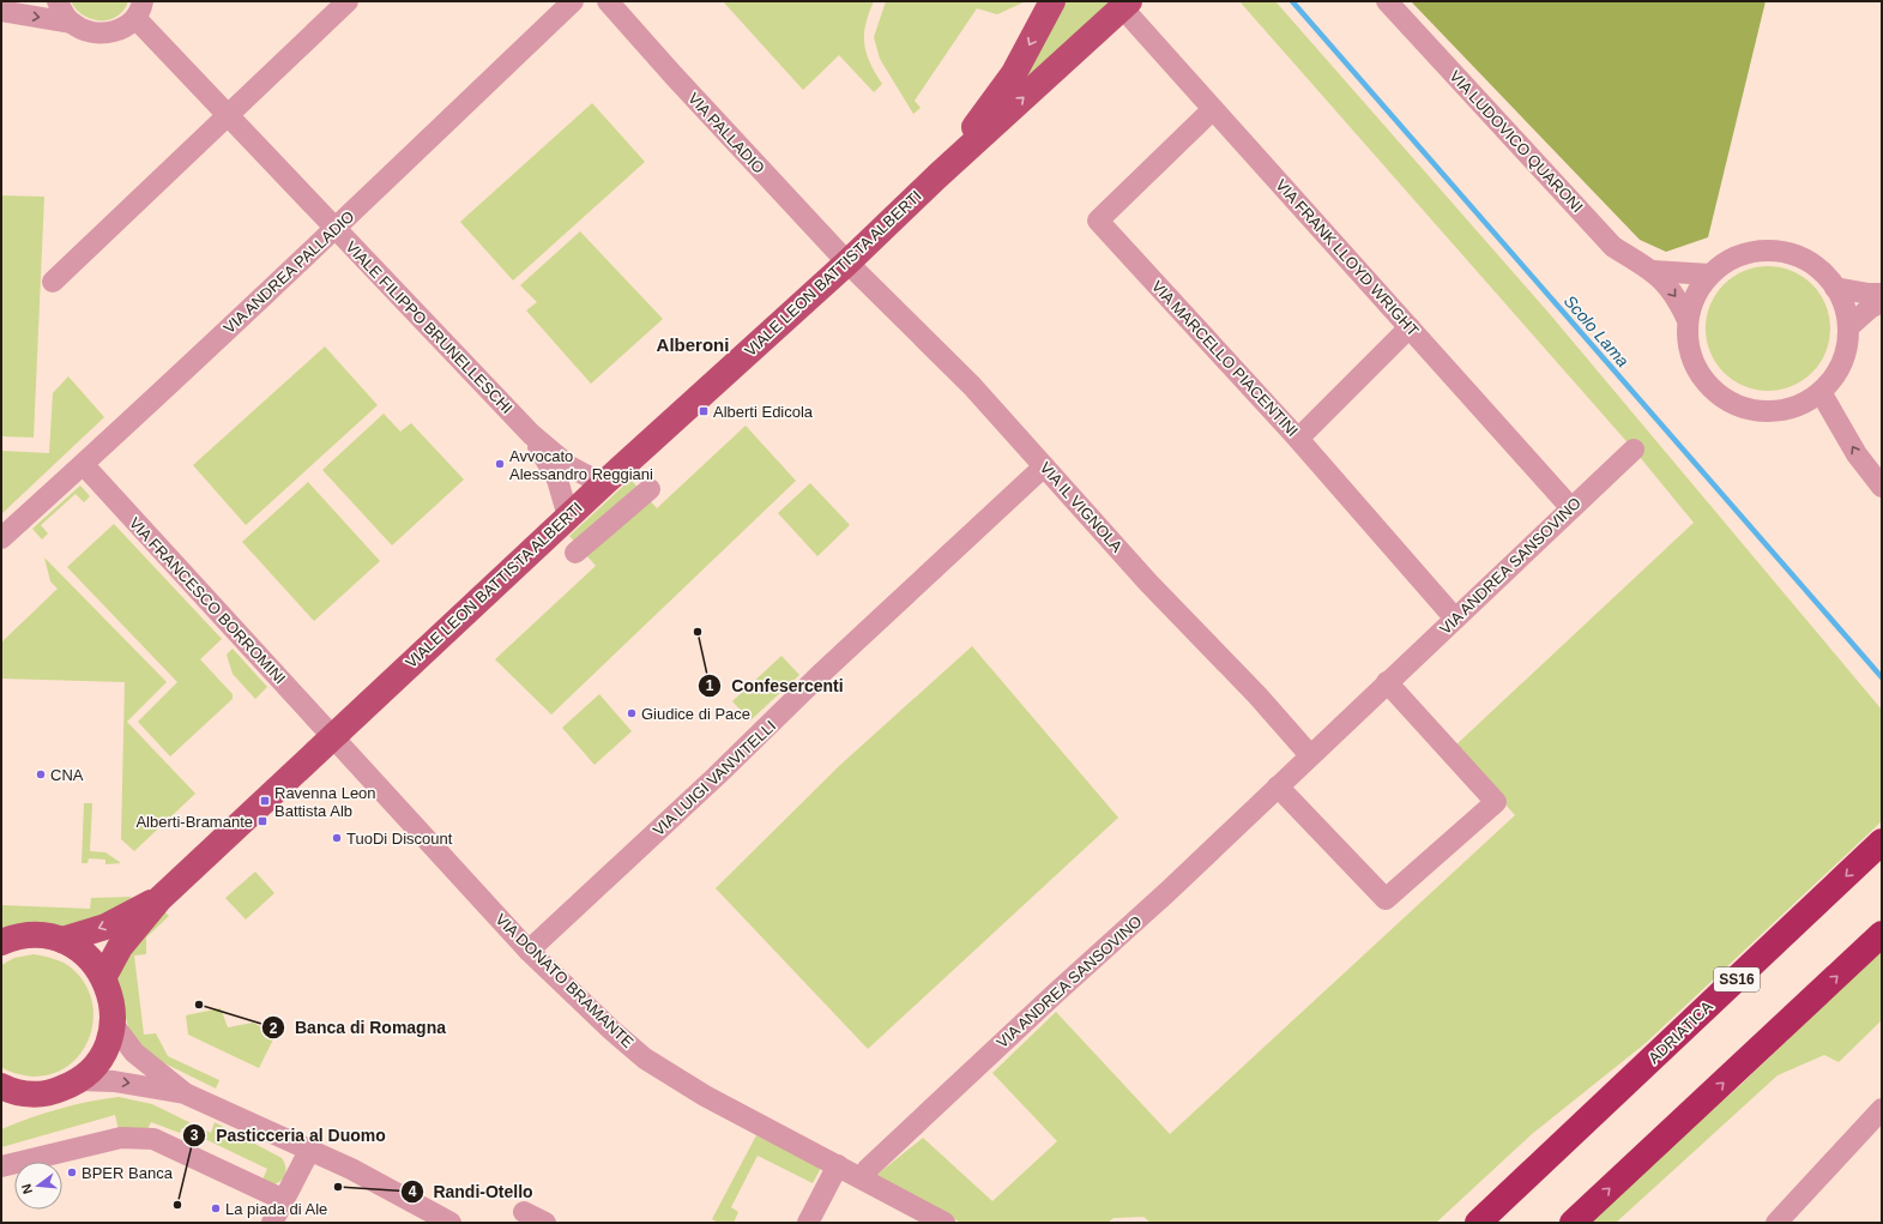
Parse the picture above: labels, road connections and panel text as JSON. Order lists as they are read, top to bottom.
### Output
{
  "streets": {
    "highway": ["SS16", "ADRIATICA"],
    "main road": ["VIALE LEON BATTISTA ALBERTI"],
    "street": [
      "VIA PALLADIO",
      "VIA LUDOVICO QUARONI",
      "VIA FRANK LLOYD WRIGHT",
      "VIA ANDREA PALLADIO",
      "VIALE FILIPPO BRUNELLESCHI",
      "VIA MARCELLO PIACENTINI",
      "VIA IL VIGNOLA",
      "VIA ANDREA SANSOVINO",
      "VIA FRANCESCO BORROMINI",
      "VIA LUIGI VANVITELLI",
      "VIA DONATO BRAMANTE"
    ]
  },
  "crossings": [
    ["VIA PALLADIO", "VIALE LEON BATTISTA ALBERTI"],
    ["VIA PALLADIO", "VIA IL VIGNOLA"],
    ["VIA FRANK LLOYD WRIGHT", "VIALE LEON BATTISTA ALBERTI"],
    ["VIA FRANK LLOYD WRIGHT", "VIA MARCELLO PIACENTINI"],
    ["VIA FRANK LLOYD WRIGHT", "VIA ANDREA SANSOVINO"],
    ["VIA ANDREA PALLADIO", "VIALE FILIPPO BRUNELLESCHI"],
    ["VIA ANDREA PALLADIO", "VIA FRANCESCO BORROMINI"],
    ["VIALE LEON BATTISTA ALBERTI", "VIALE FILIPPO BRUNELLESCHI"],
    ["VIALE LEON BATTISTA ALBERTI", "VIA IL VIGNOLA"],
    ["VIALE LEON BATTISTA ALBERTI", "VIA FRANCESCO BORROMINI"],
    ["VIALE LEON BATTISTA ALBERTI", "VIA DONATO BRAMANTE"],
    ["VIA MARCELLO PIACENTINI", "VIA ANDREA SANSOVINO"],
    ["VIA IL VIGNOLA", "VIA ANDREA SANSOVINO"],
    ["VIA IL VIGNOLA", "VIA LUIGI VANVITELLI"],
    ["VIA ANDREA SANSOVINO", "VIA DONATO BRAMANTE"],
    ["VIA FRANCESCO BORROMINI", "VIA DONATO BRAMANTE"],
    ["VIA LUIGI VANVITELLI", "VIA DONATO BRAMANTE"],
    ["SS16", "ADRIATICA"]
  ],
  "districts": ["Alberoni"],
  "water": ["Scolo Lama"],
  "places": {
    "transit": ["Alberti Edicola", "Ravenna Leon Battista Alb", "Alberti-Bramante"],
    "other": [
      "Avvocato Alessandro Reggiani",
      "Confesercenti",
      "Giudice di Pace",
      "CNA",
      "TuoDi Discount",
      "Banca di Romagna",
      "BPER Banca",
      "Randi-Otello",
      "Pasticceria al Duomo",
      "La piada di Ale"
    ]
  },
  "north": "left"
}
